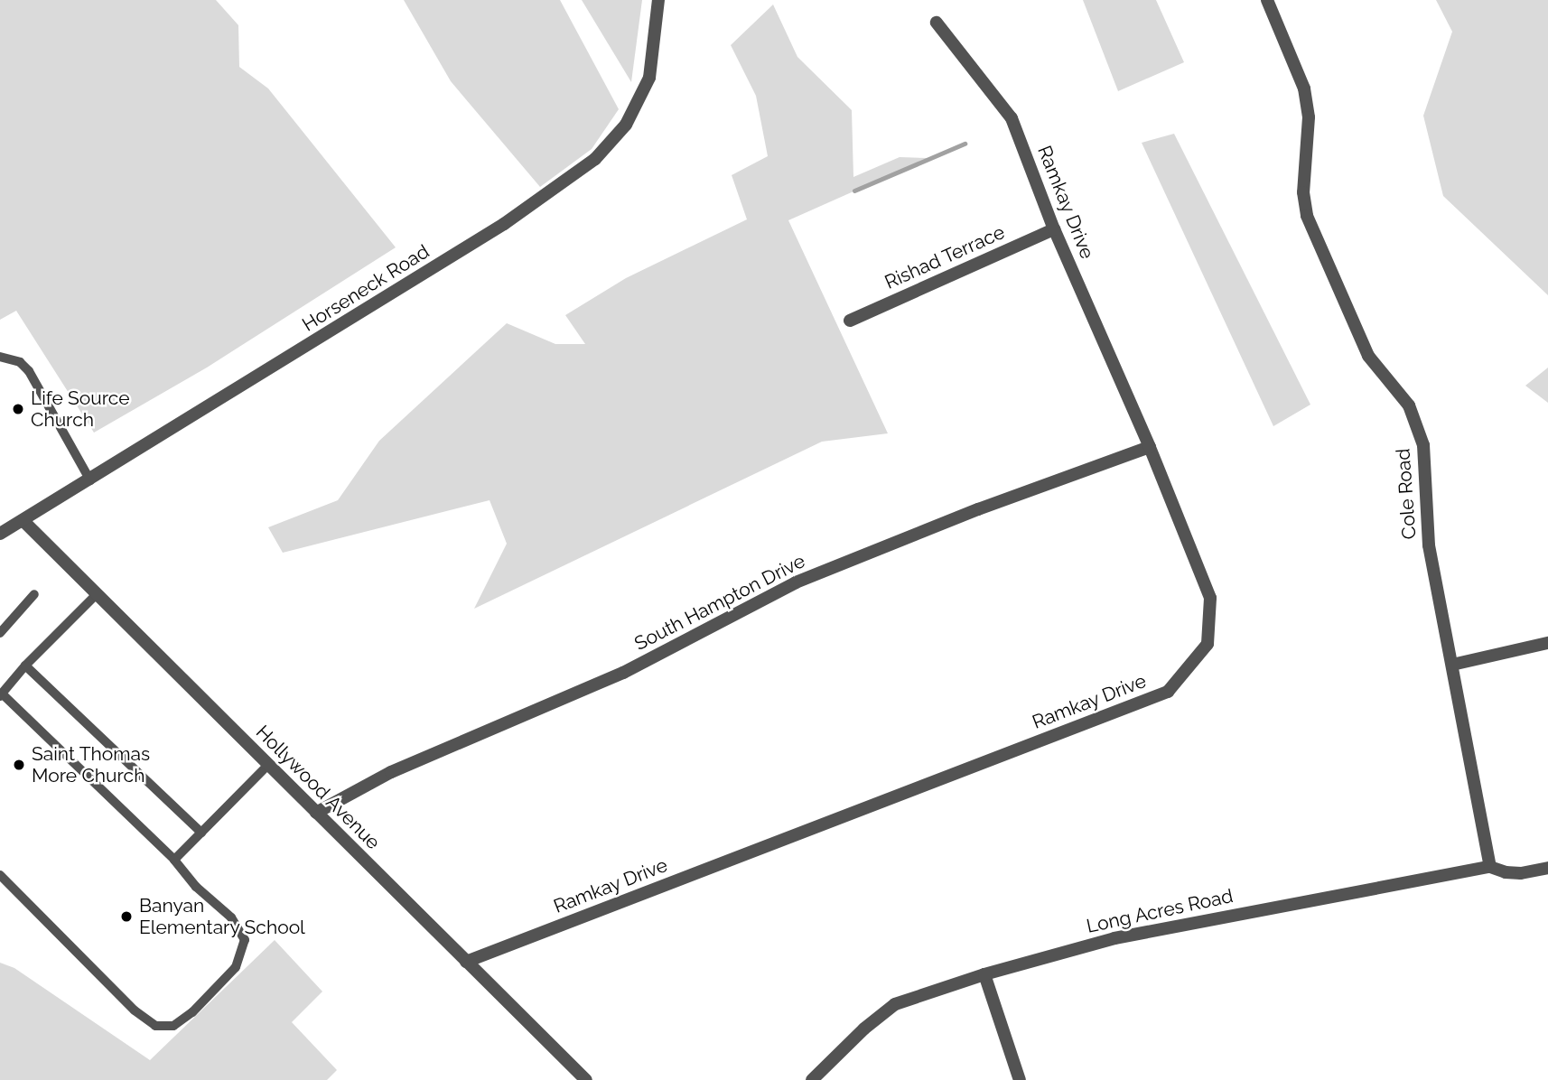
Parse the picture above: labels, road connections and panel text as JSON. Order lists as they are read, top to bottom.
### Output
{
  "streets": {
    "street": [
      "Ramkay Drive",
      "Rishad Terrace",
      "Horseneck Road",
      "Cole Road",
      "South Hampton Drive",
      "Hollywood Avenue",
      "Long Acres Road"
    ]
  },
  "crossings": [
    ["Ramkay Drive", "Rishad Terrace"],
    ["Ramkay Drive", "South Hampton Drive"],
    ["Ramkay Drive", "Hollywood Avenue"],
    ["Horseneck Road", "Hollywood Avenue"],
    ["Cole Road", "Long Acres Road"],
    ["South Hampton Drive", "Hollywood Avenue"]
  ],
  "places": ["Life Source Church", "Saint Thomas More Church", "Banyan Elementary School"]
}
